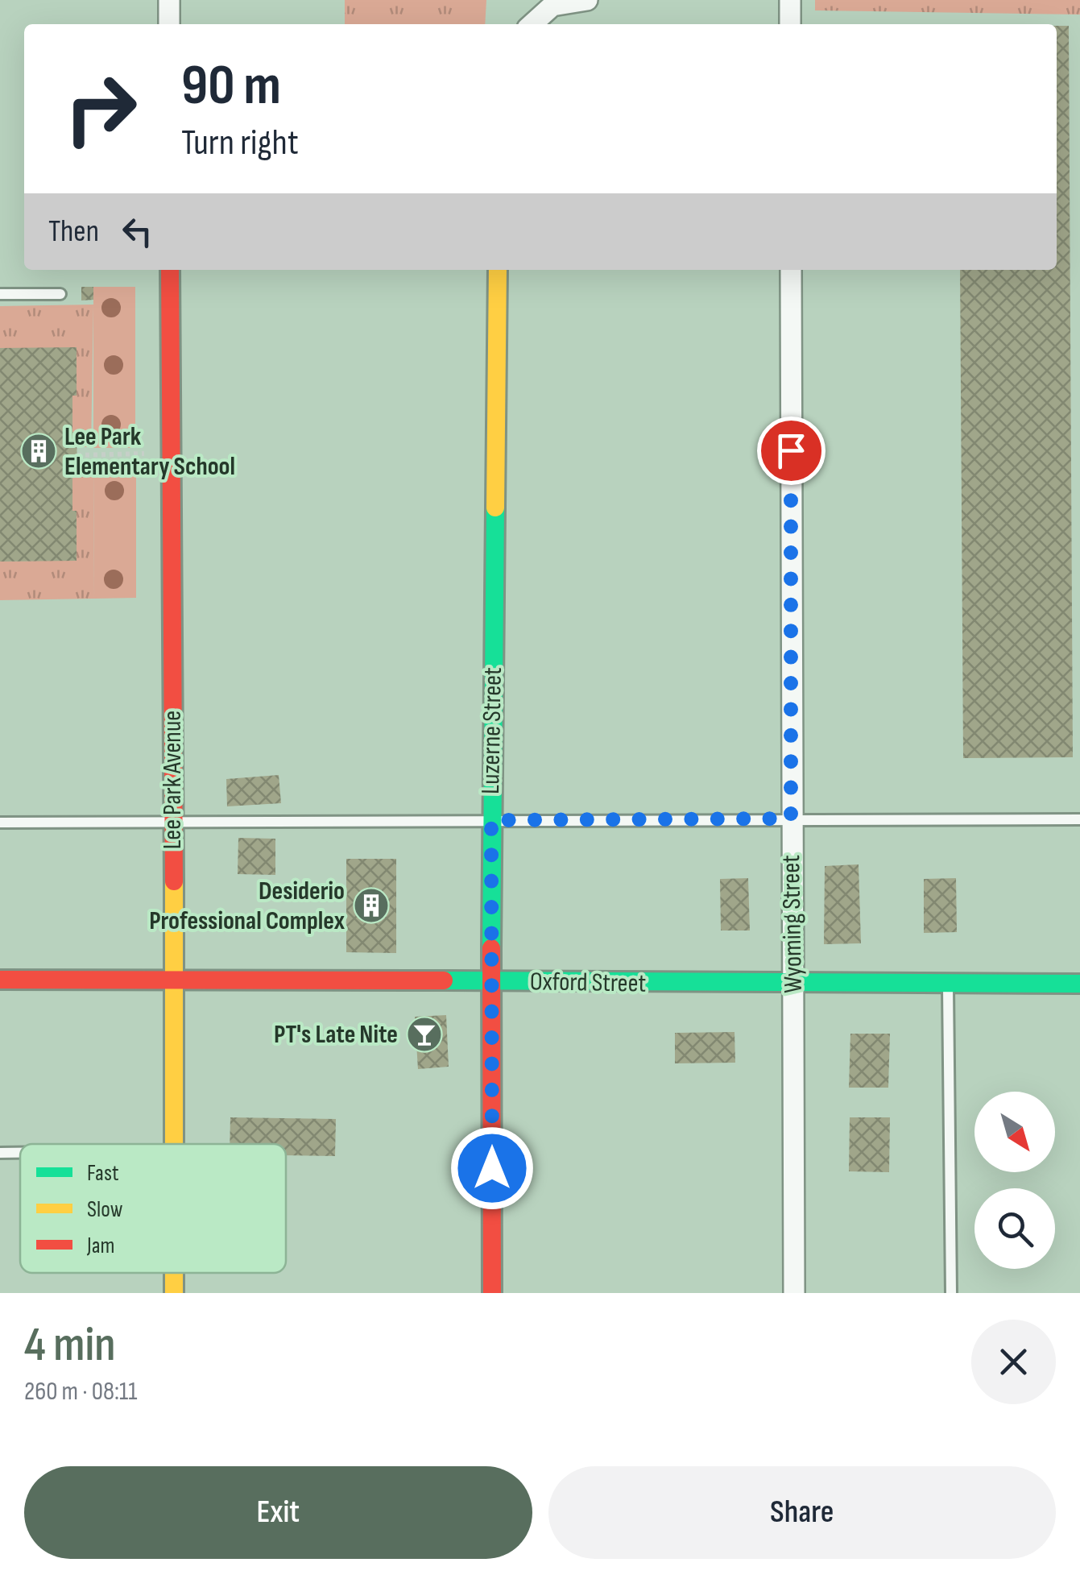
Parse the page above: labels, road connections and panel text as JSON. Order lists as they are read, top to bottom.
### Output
{
  "streets": {
    "street": [
      "Luzerne Street",
      "Lee Park Avenue",
      "Wyoming Street",
      "Oxford Street"
    ]
  },
  "crossings": [
    ["Luzerne Street", "Oxford Street"],
    ["Lee Park Avenue", "Oxford Street"],
    ["Wyoming Street", "Oxford Street"]
  ],
  "places": {
    "building": ["Lee Park Elementary School", "Desiderio Professional Complex"],
    "bar": ["PT's Late Nite"]
  },
  "legend": ["Fast", "Slow", "Jam"],
  "north": "bottom right",
  "page": {
    "turn": ["90 m", "Turn right"],
    "then": "Then",
    "heading": ["4 min", "260 m · 08:11"],
    "buttons": ["Exit", "Share"]
  }
}
